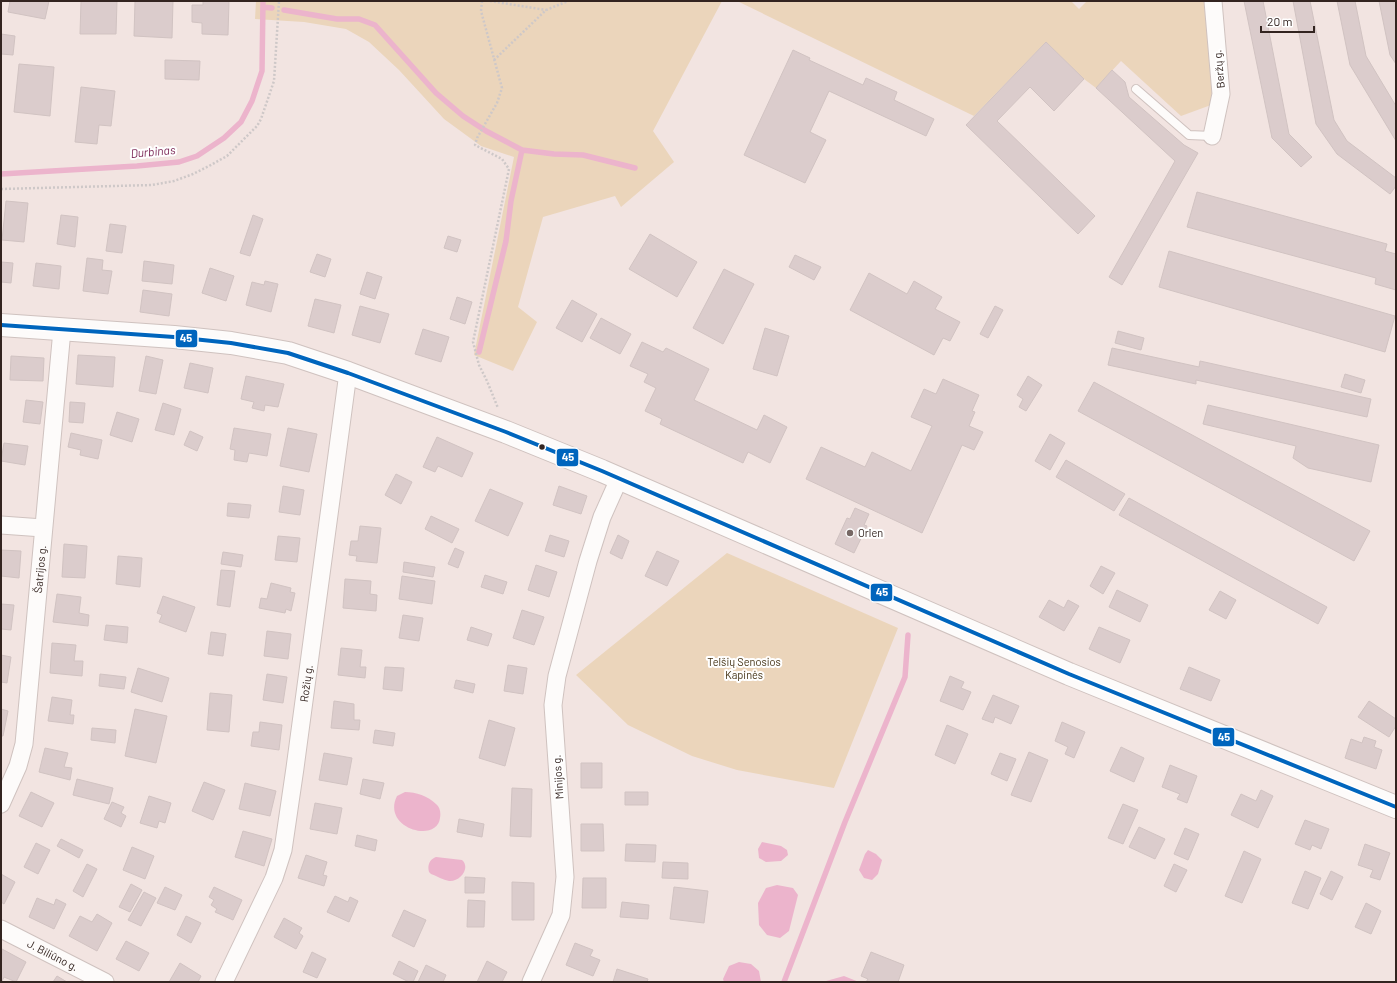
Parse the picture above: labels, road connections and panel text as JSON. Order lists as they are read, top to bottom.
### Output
{
  "streets": {
    "street": [
      "Beržų g.",
      "Šatrijos g.",
      "Rožių g.",
      "Minijos g.",
      "J. Biliūno g."
    ]
  },
  "water": ["Durbinas"],
  "parks": ["Telšių Senosios Kapinės"],
  "places": ["Orlen"],
  "lines": ["transit line 45"],
  "scale_bar": "20 m"
}
